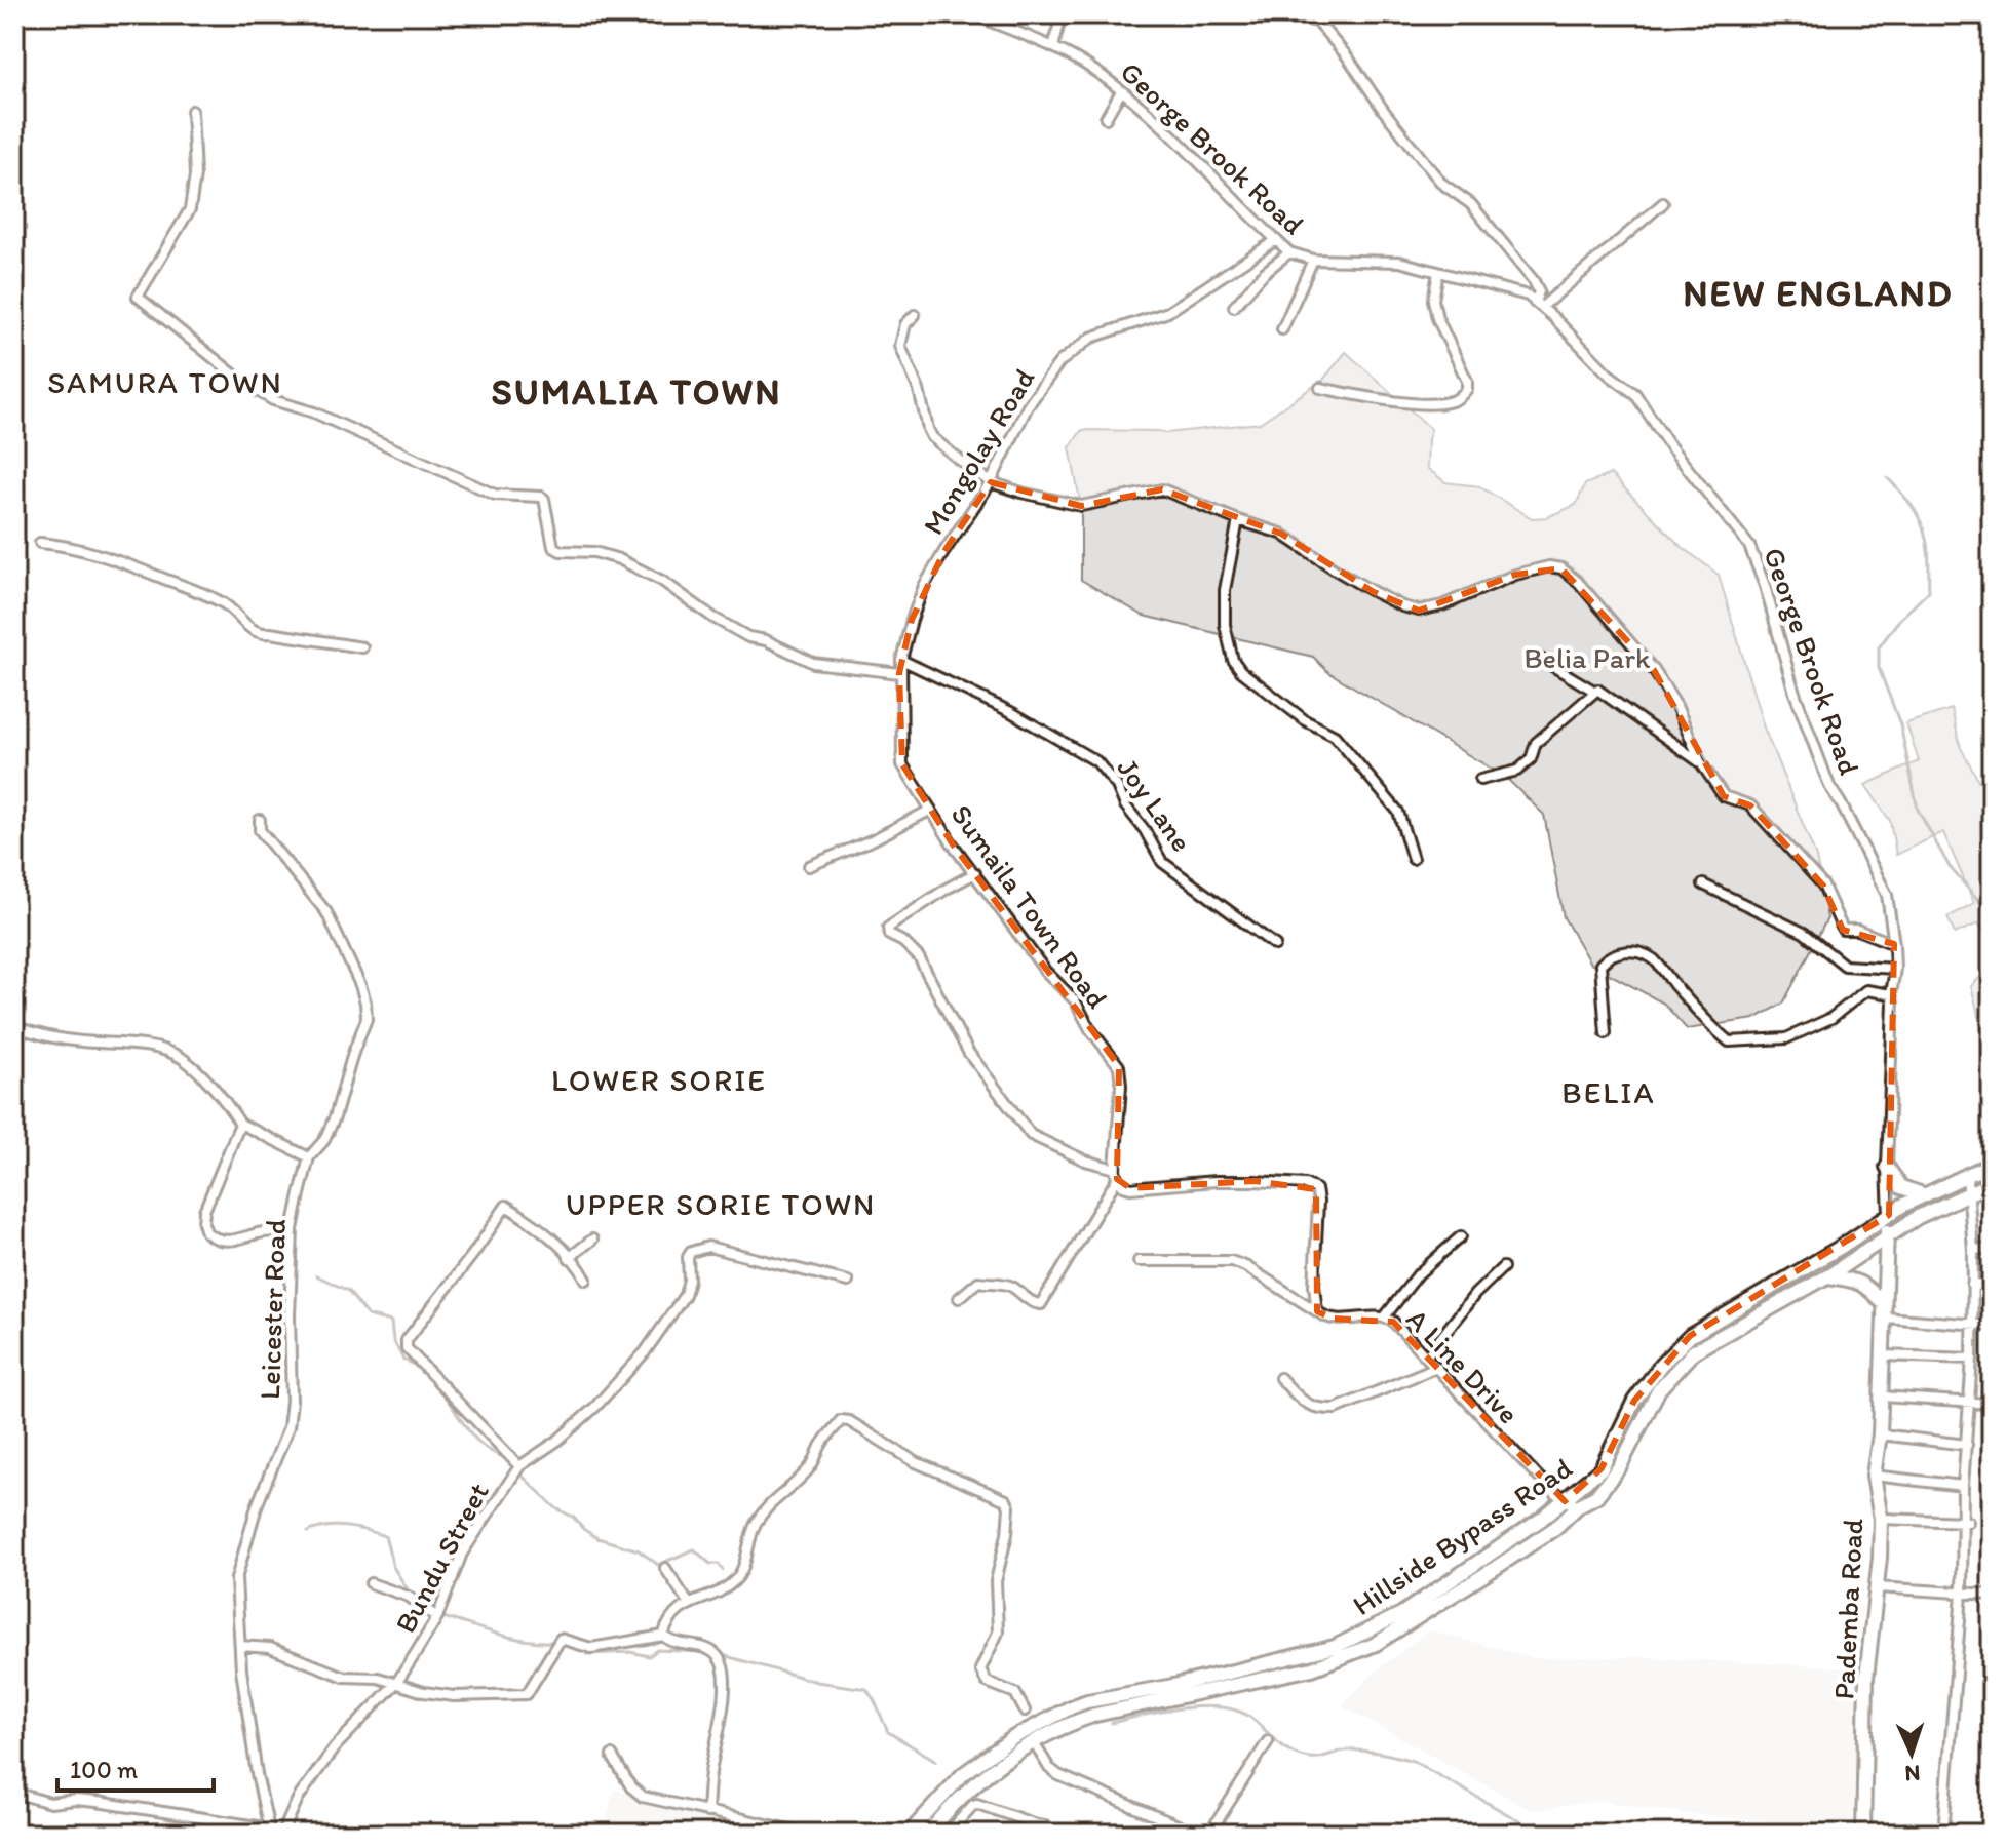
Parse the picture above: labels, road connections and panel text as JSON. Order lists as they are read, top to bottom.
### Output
{
  "streets": {
    "main road": ["Hillside Bypass Road", "Pademba Road"],
    "street": [
      "George Brook Road",
      "Mongolay Road",
      "Joy Lane",
      "Sumaila Town Road",
      "Leicester Road",
      "A Line Drive",
      "Bundu Street"
    ]
  },
  "crossings": [
    ["George Brook Road", "Mongolay Road"],
    ["George Brook Road", "Hillside Bypass Road"],
    ["George Brook Road", "Pademba Road"],
    ["Mongolay Road", "Joy Lane"],
    ["Mongolay Road", "Sumaila Town Road"],
    ["Joy Lane", "Sumaila Town Road"],
    ["A Line Drive", "Hillside Bypass Road"],
    ["Hillside Bypass Road", "Pademba Road"]
  ],
  "districts": [
    "NEW ENGLAND",
    "SAMURA TOWN",
    "SUMALIA TOWN",
    "LOWER SORIE",
    "BELIA",
    "UPPER SORIE TOWN"
  ],
  "parks": ["Belia Park"],
  "scale_bar": "100 m",
  "north": "bottom"
}
